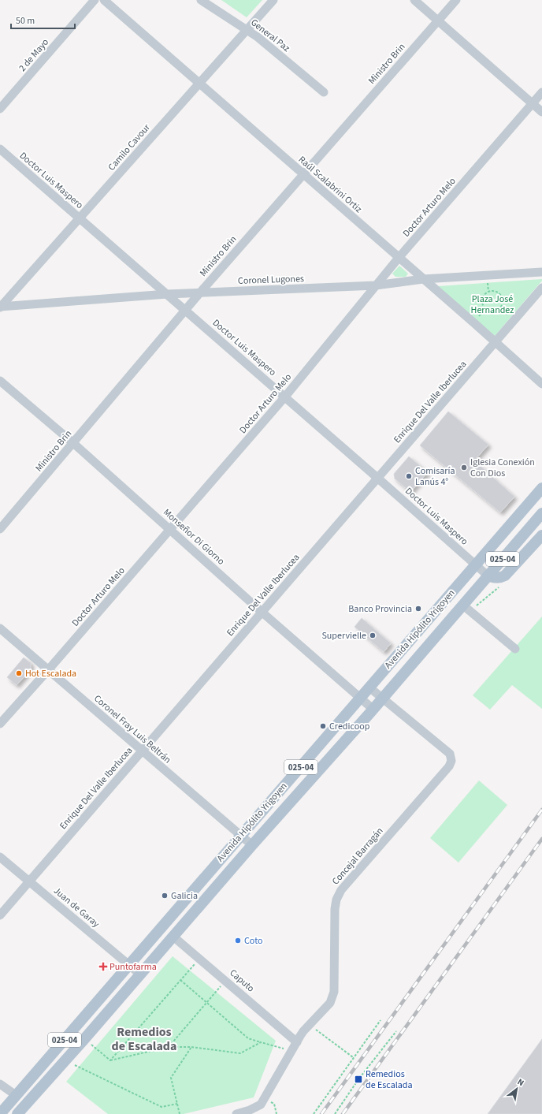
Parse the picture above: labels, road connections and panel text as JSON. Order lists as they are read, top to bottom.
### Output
{
  "streets": {
    "main road": ["025-04", "Avenida Hipólito Yrigoyen"],
    "street": [
      "General Paz",
      "2 de Mayo",
      "Ministro Brin",
      "Camilo Cavour",
      "Doctor Luis Maspero",
      "Raúl Scalabrini Ortiz",
      "Doctor Arturo Melo",
      "Coronel Lugones",
      "Enrique Del Valle Iberlucea",
      "Monseñor Di Giorno",
      "Coronel Fray Luis Beltrán",
      "Concejal Barragán",
      "Juan de Garay",
      "Caputo"
    ]
  },
  "crossings": [
    ["General Paz", "Camilo Cavour"],
    ["Ministro Brin", "Doctor Luis Maspero"],
    ["Ministro Brin", "Raúl Scalabrini Ortiz"],
    ["Ministro Brin", "Coronel Lugones"],
    ["Ministro Brin", "Monseñor Di Giorno"],
    ["Camilo Cavour", "Doctor Luis Maspero"],
    ["Camilo Cavour", "Raúl Scalabrini Ortiz"],
    ["Camilo Cavour", "Coronel Lugones"],
    ["Doctor Luis Maspero", "Doctor Arturo Melo"],
    ["Doctor Luis Maspero", "Coronel Lugones"],
    ["Doctor Luis Maspero", "Enrique Del Valle Iberlucea"],
    ["Doctor Luis Maspero", "Avenida Hipólito Yrigoyen"],
    ["Raúl Scalabrini Ortiz", "Doctor Arturo Melo"],
    ["Raúl Scalabrini Ortiz", "Coronel Lugones"],
    ["Raúl Scalabrini Ortiz", "Enrique Del Valle Iberlucea"],
    ["Doctor Arturo Melo", "Coronel Lugones"],
    ["Doctor Arturo Melo", "Monseñor Di Giorno"],
    ["Doctor Arturo Melo", "Coronel Fray Luis Beltrán"],
    ["Enrique Del Valle Iberlucea", "Monseñor Di Giorno"],
    ["Enrique Del Valle Iberlucea", "Coronel Fray Luis Beltrán"],
    ["Enrique Del Valle Iberlucea", "Juan de Garay"],
    ["Monseñor Di Giorno", "Avenida Hipólito Yrigoyen"],
    ["Avenida Hipólito Yrigoyen", "Coronel Fray Luis Beltrán"],
    ["Avenida Hipólito Yrigoyen", "Concejal Barragán"],
    ["Avenida Hipólito Yrigoyen", "Juan de Garay"],
    ["Avenida Hipólito Yrigoyen", "Caputo"],
    ["Concejal Barragán", "Caputo"]
  ],
  "districts": ["Remedios de Escalada"],
  "parks": ["Plaza José Hernandez"],
  "places": {
    "other": [
      "Iglesia Conexión Con Dios",
      "Comisaría Lanús 4°",
      "Banco Provincia",
      "Supervielle",
      "Hot Escalada",
      "Credicoop",
      "Galicia",
      "Coto"
    ],
    "health": ["Puntofarma"],
    "transit": ["Remedios de Escalada"]
  },
  "scale_bar": "50 m",
  "north": "top right"
}
